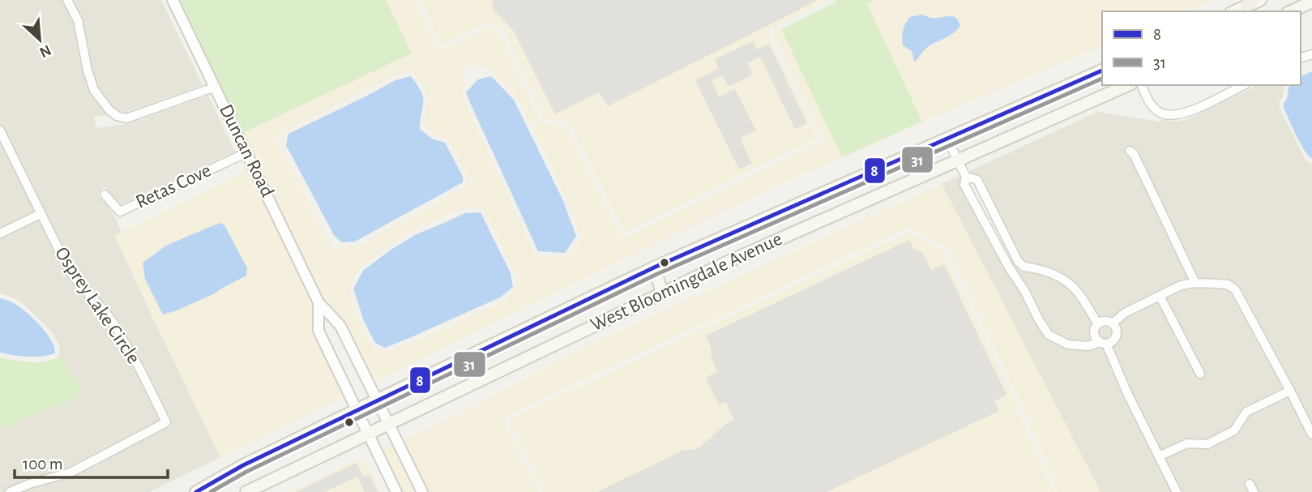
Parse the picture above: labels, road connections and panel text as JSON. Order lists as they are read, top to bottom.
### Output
{
  "streets": {
    "main road": ["West Bloomingdale Avenue"],
    "street": ["Duncan Road", "Retas Cove", "Osprey Lake Circle"]
  },
  "crossings": [
    ["Duncan Road", "Retas Cove"],
    ["Duncan Road", "West Bloomingdale Avenue"]
  ],
  "lines": ["transit line 8", "transit line 31"],
  "legend": ["8", "31"],
  "scale_bar": "100 m",
  "north": "bottom right"
}
